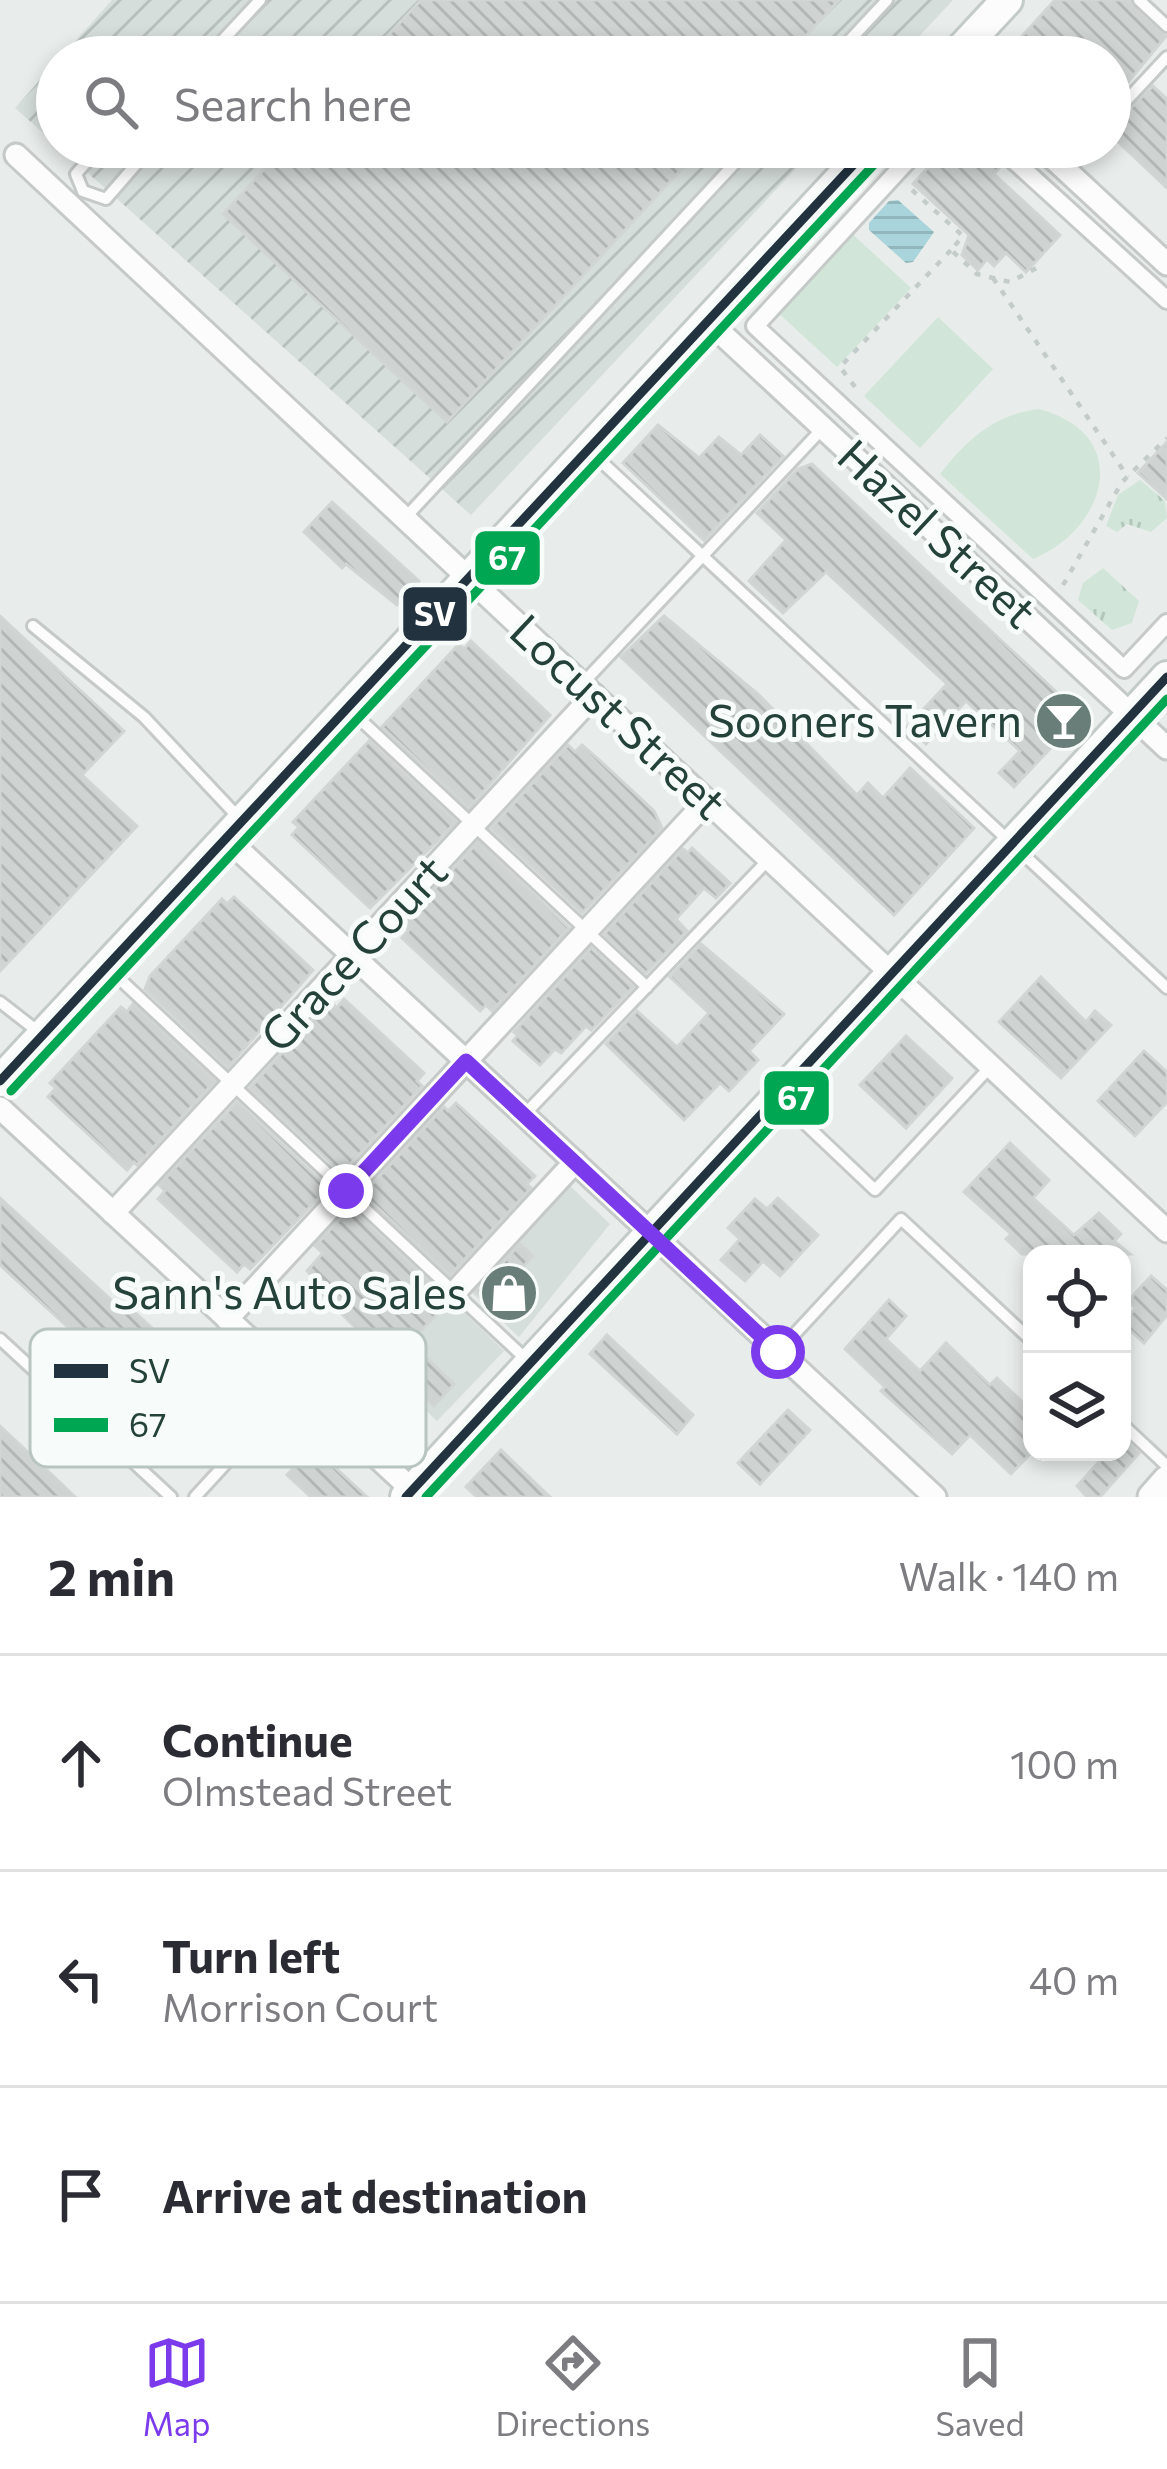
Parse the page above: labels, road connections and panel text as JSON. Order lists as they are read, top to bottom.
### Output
{
  "streets": {
    "street": ["Hazel Street", "Locust Street", "Grace Court"]
  },
  "crossings": [
    ["Locust Street", "Grace Court"]
  ],
  "places": {
    "bar": ["Sooners Tavern"],
    "shop": ["Sann's Auto Sales"]
  },
  "lines": ["transit line SV", "transit line 67"],
  "legend": ["SV", "67"],
  "page": {
    "search": "Search here",
    "heading": ["2 min", "Walk · 140 m"],
    "list": [
      ["Continue", "Olmstead Street", "100 m"],
      ["Turn left", "Morrison Court", "40 m"],
      "Arrive at destination"
    ],
    "nav": ["Map", "Directions", "Saved"]
  }
}
